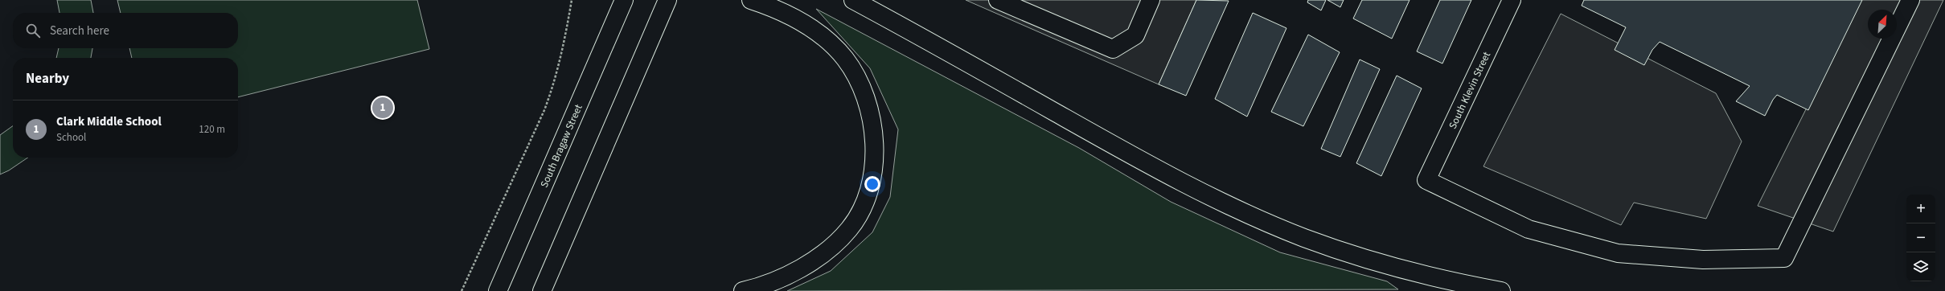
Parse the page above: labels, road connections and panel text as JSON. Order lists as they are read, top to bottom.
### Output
{
  "streets": {
    "main road": ["South Klevin Street", "South Bragaw Street"]
  },
  "north": "top right",
  "page": {
    "search": "Search here",
    "heading": "Nearby",
    "pins": "1",
    "list": [
      {
        "mark": "1",
        "name": "Clark Middle School",
        "note": "School",
        "value": "120 m"
      }
    ],
    "map_buttons": ["+", "−"]
  }
}
